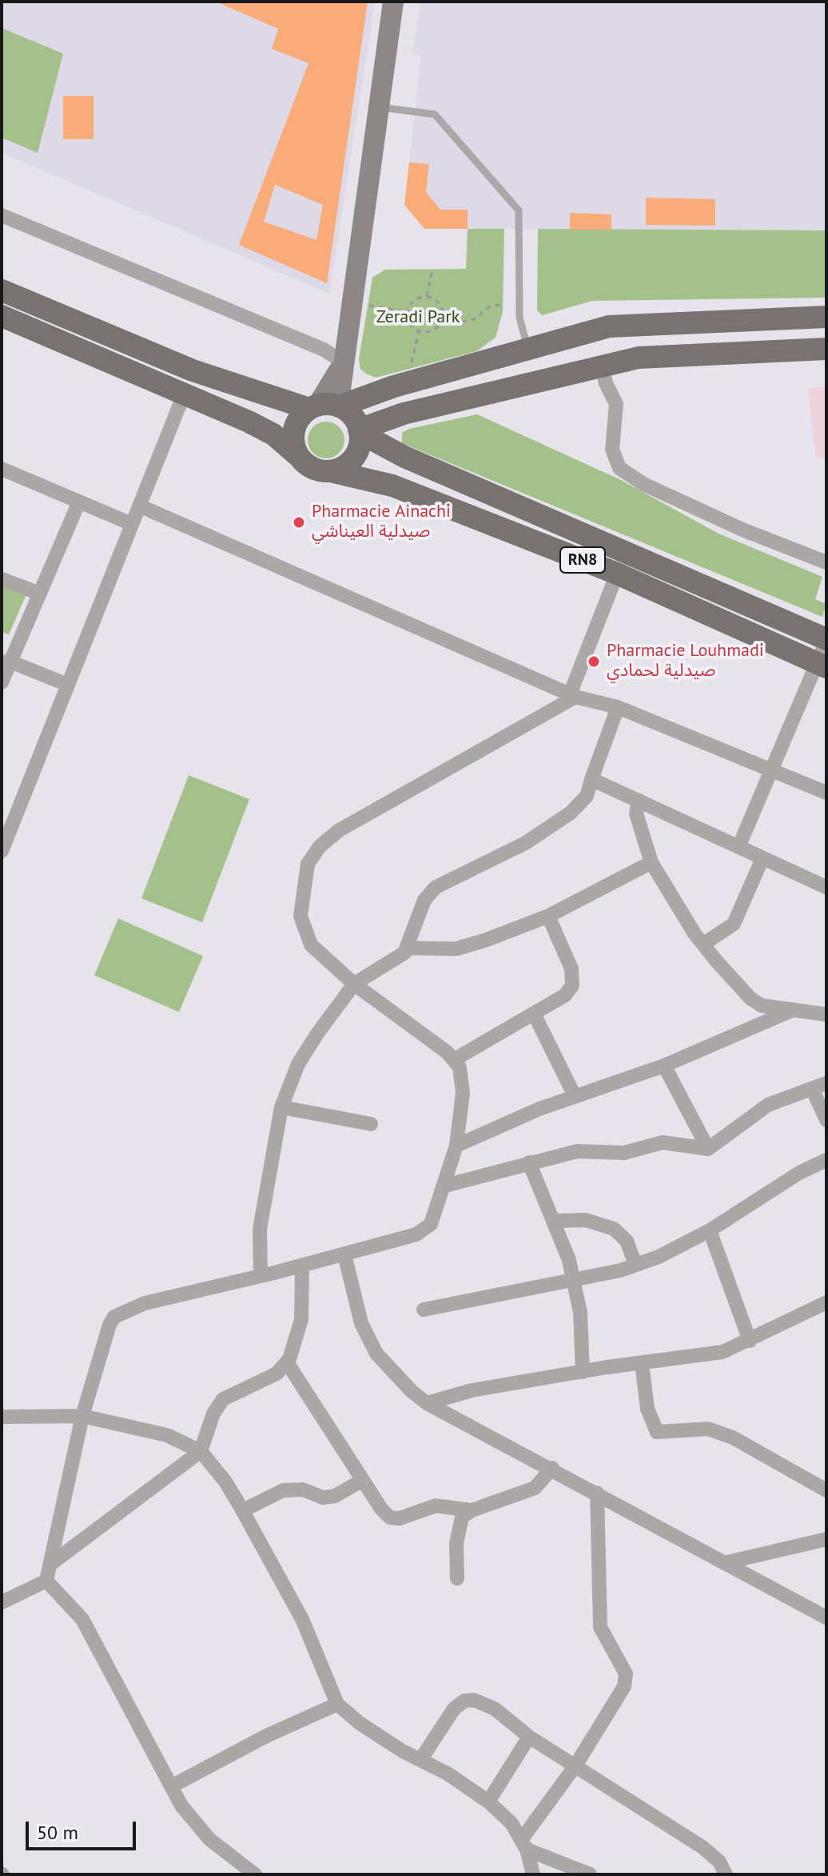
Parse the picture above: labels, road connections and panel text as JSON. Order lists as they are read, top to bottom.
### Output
{
  "streets": {
    "main road": ["RN8"]
  },
  "parks": ["Zeradi Park"],
  "places": ["Pharmacie Ainachi صيدلية العيناشي", "Pharmacie Louhmadi صيدلية لحمادي"],
  "scale_bar": "50 m"
}
